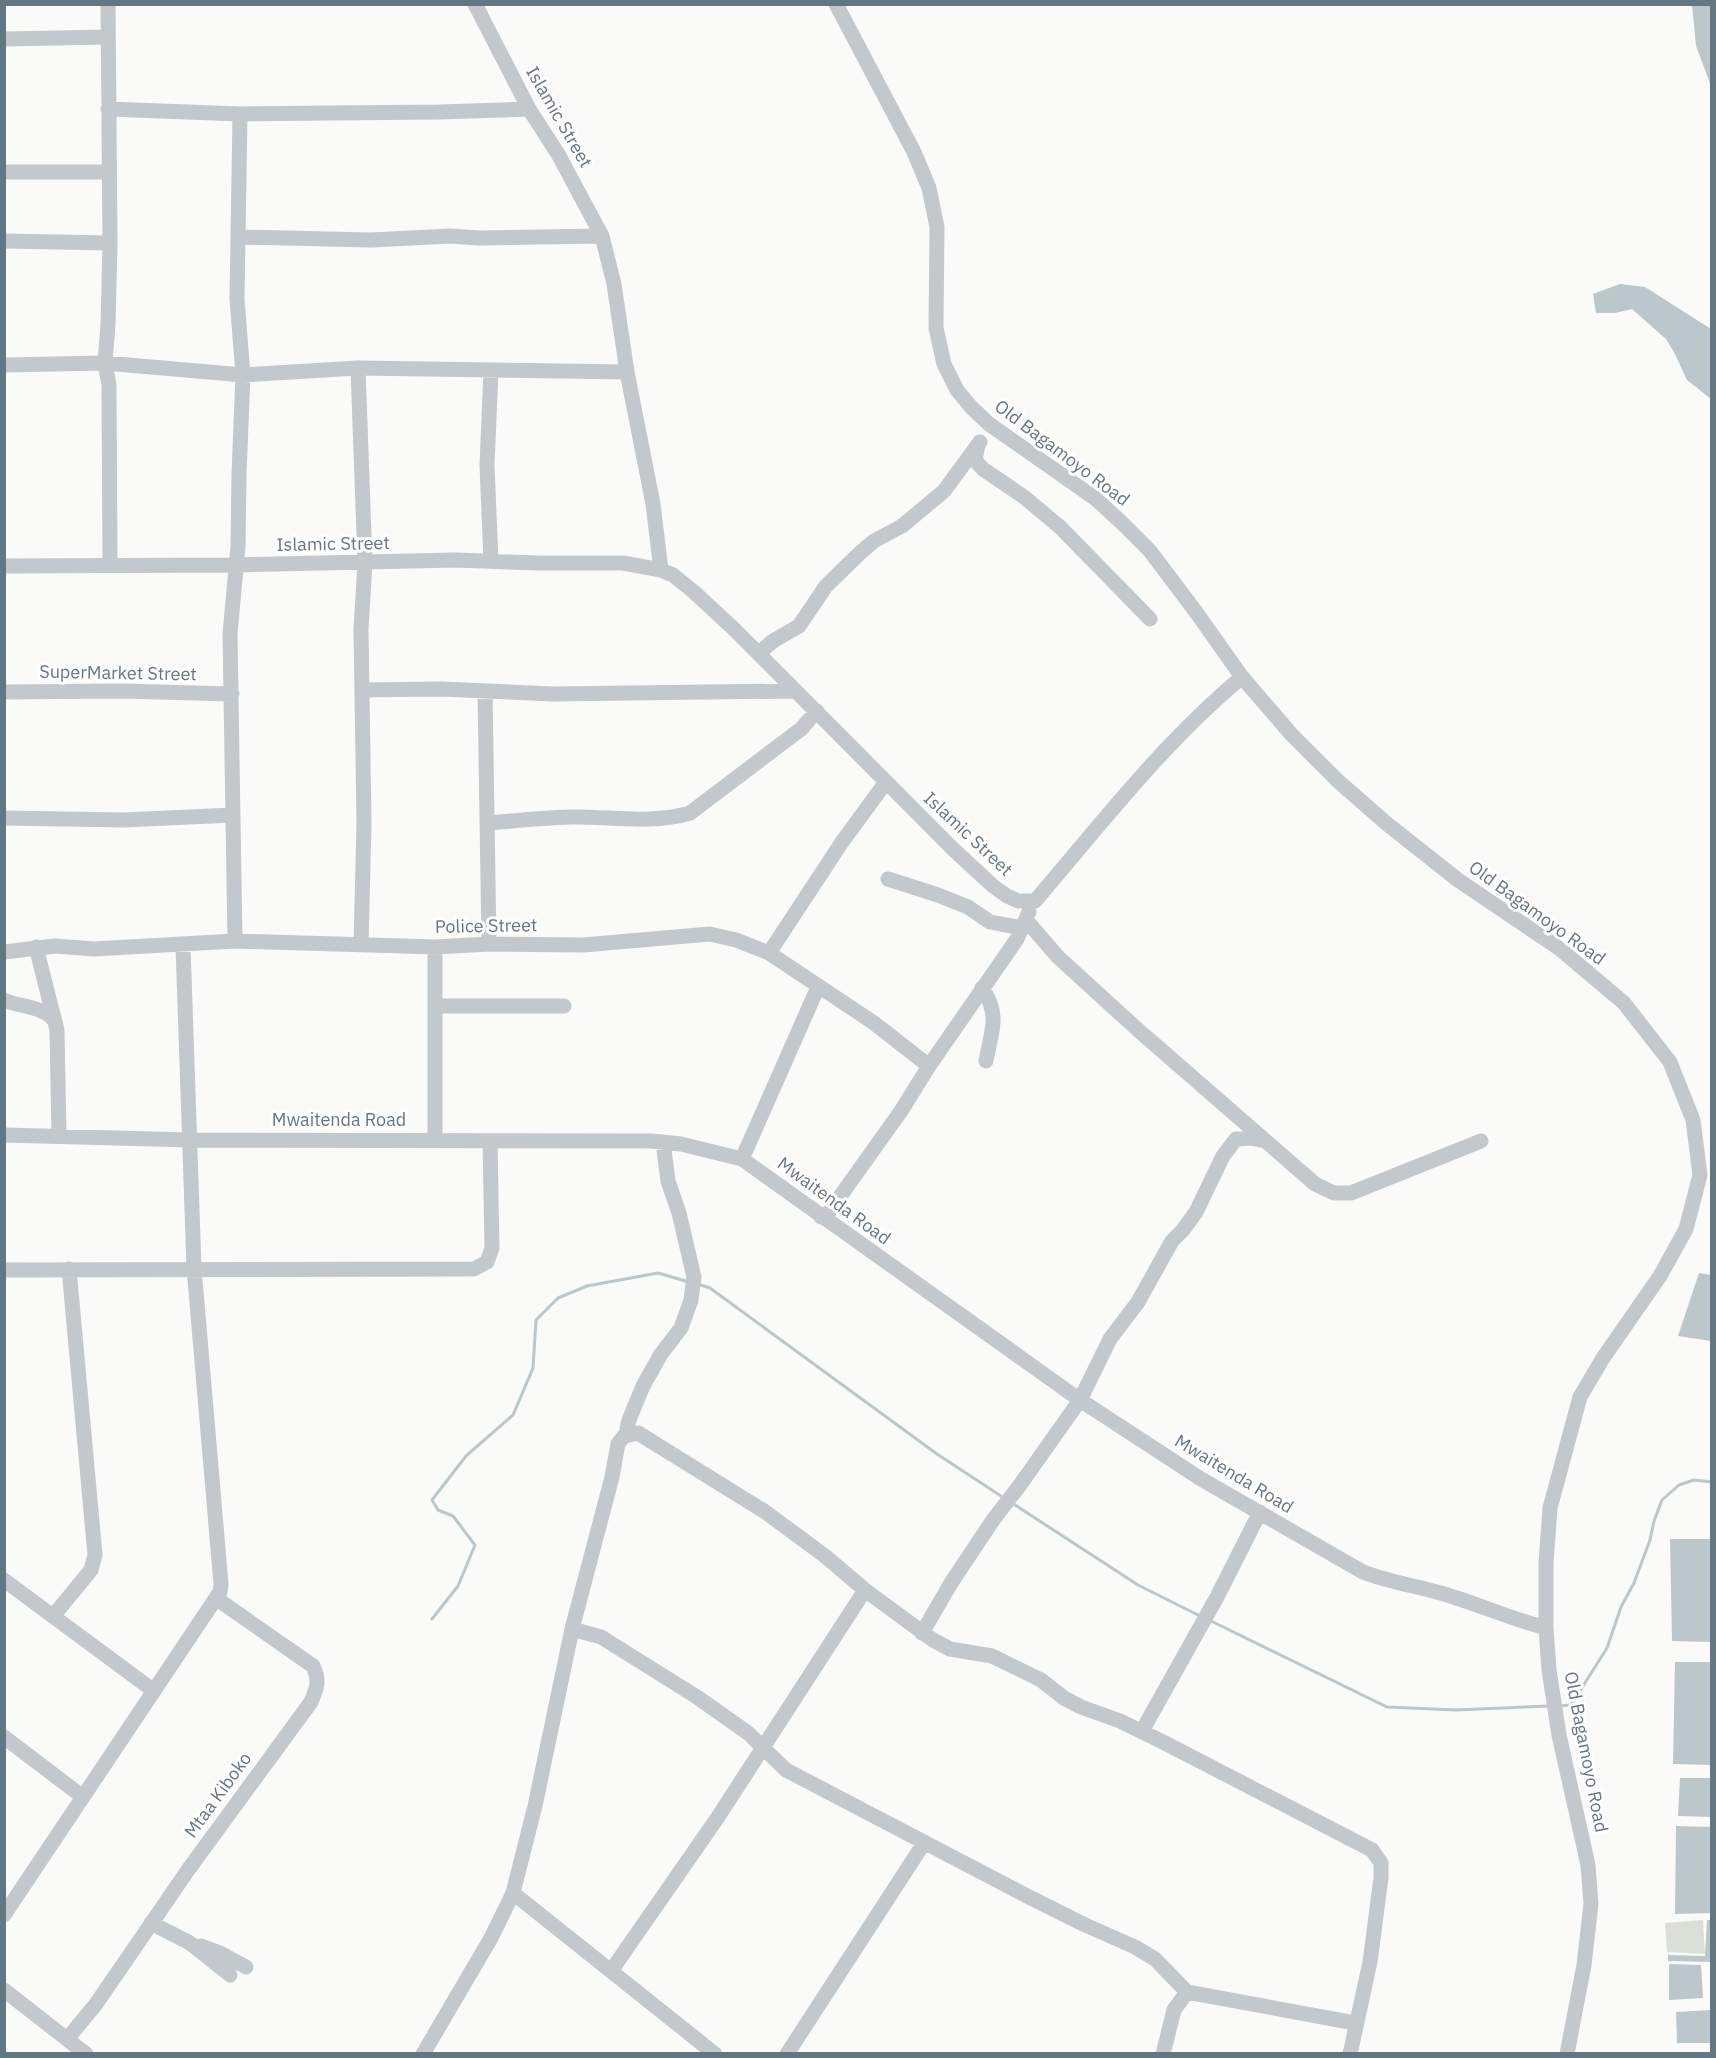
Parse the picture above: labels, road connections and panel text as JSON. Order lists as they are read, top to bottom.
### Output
{
  "streets": {
    "street": [
      "Islamic Street",
      "Old Bagamoyo Road",
      "SuperMarket Street",
      "Police Street",
      "Mwaitenda Road",
      "Mtaa Kiboko"
    ]
  },
  "crossings": [
    ["Old Bagamoyo Road", "Mwaitenda Road"]
  ]
}
